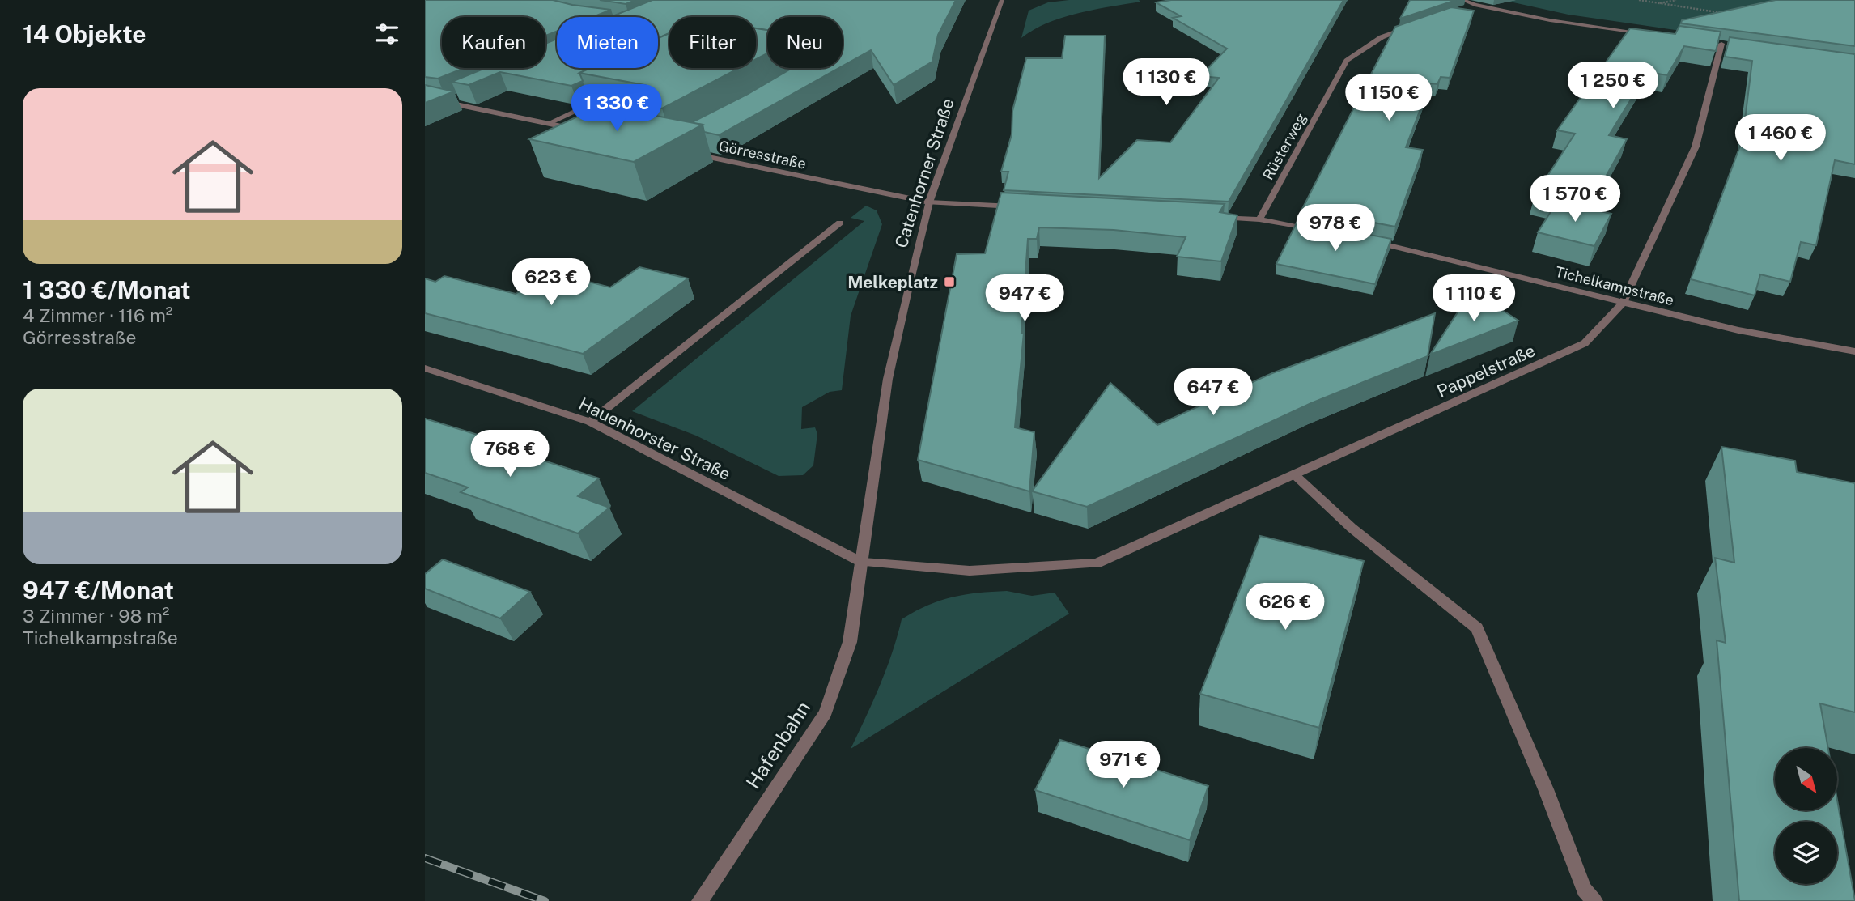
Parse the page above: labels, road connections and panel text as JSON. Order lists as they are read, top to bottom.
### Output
{
  "streets": {
    "street": [
      "Rüsterweg",
      "Görresstraße",
      "Catenhorner Straße",
      "Tichelkampstraße",
      "Pappelstraße",
      "Hauenhorster Straße",
      "Hafenbahn"
    ]
  },
  "crossings": [
    ["Görresstraße", "Catenhorner Straße"],
    ["Catenhorner Straße", "Pappelstraße"],
    ["Catenhorner Straße", "Hauenhorster Straße"],
    ["Catenhorner Straße", "Hafenbahn"],
    ["Tichelkampstraße", "Pappelstraße"],
    ["Pappelstraße", "Hauenhorster Straße"],
    ["Pappelstraße", "Hafenbahn"],
    ["Hauenhorster Straße", "Hafenbahn"]
  ],
  "places": {
    "transit": ["Melkeplatz"]
  },
  "north": "bottom right",
  "page": {
    "heading": "14 Objekte",
    "chip": [
      "Kaufen",
      "Mieten",
      "Filter",
      "Neu"
    ],
    "price": [
      "1 130 €",
      "1 250 €",
      "1 150 €",
      "1 330 €",
      "1 460 €",
      "1 570 €",
      "978 €",
      "623 €",
      "947 €",
      "1 110 €",
      "647 €",
      "768 €",
      "626 €",
      "971 €"
    ],
    "list": [
      {
        "name": "1 330 €/Monat",
        "note": "4 Zimmer · 116 m² · Görresstraße"
      },
      {
        "name": "947 €/Monat",
        "note": "3 Zimmer · 98 m² · Tichelkampstraße"
      }
    ]
  }
}
